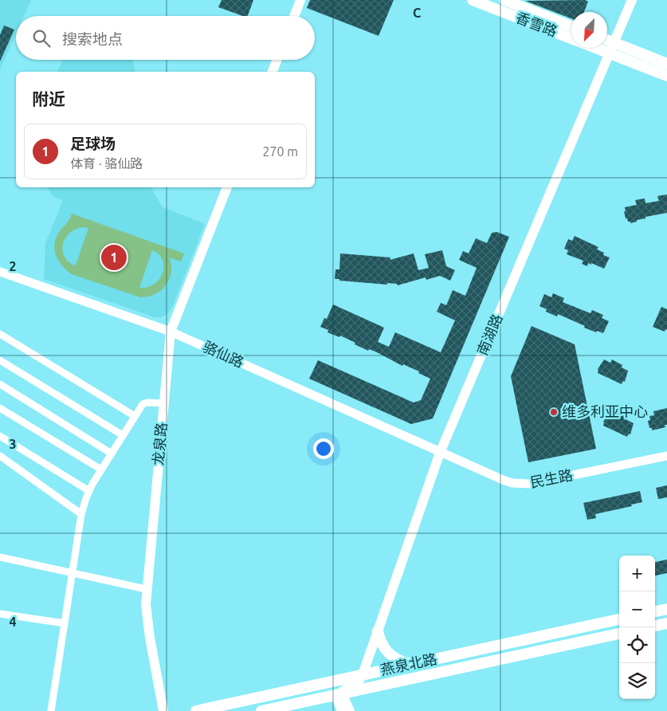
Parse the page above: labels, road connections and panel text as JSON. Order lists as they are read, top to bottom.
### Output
{
  "streets": {
    "main road": [
      "香雪路",
      "南湖路",
      "龙泉路",
      "燕泉北路"
    ],
    "street": ["骆仙路", "民生路"]
  },
  "crossings": [
    ["香雪路", "南湖路"],
    ["南湖路", "骆仙路"],
    ["南湖路", "民生路"],
    ["南湖路", "燕泉北路"],
    ["骆仙路", "龙泉路"],
    ["骆仙路", "民生路"]
  ],
  "places": ["维多利亚中心"],
  "north": "bottom left",
  "page": {
    "search": "搜索地点",
    "heading": "附近",
    "list": [
      {
        "mark": "1",
        "name": "足球场",
        "note": "体育 · 骆仙路",
        "value": "270 m"
      }
    ],
    "pins": "1",
    "map_buttons": ["+", "−"]
  },
  "grid": {
    "columns": ["C"],
    "rows": ["2", "3", "4"]
  }
}
